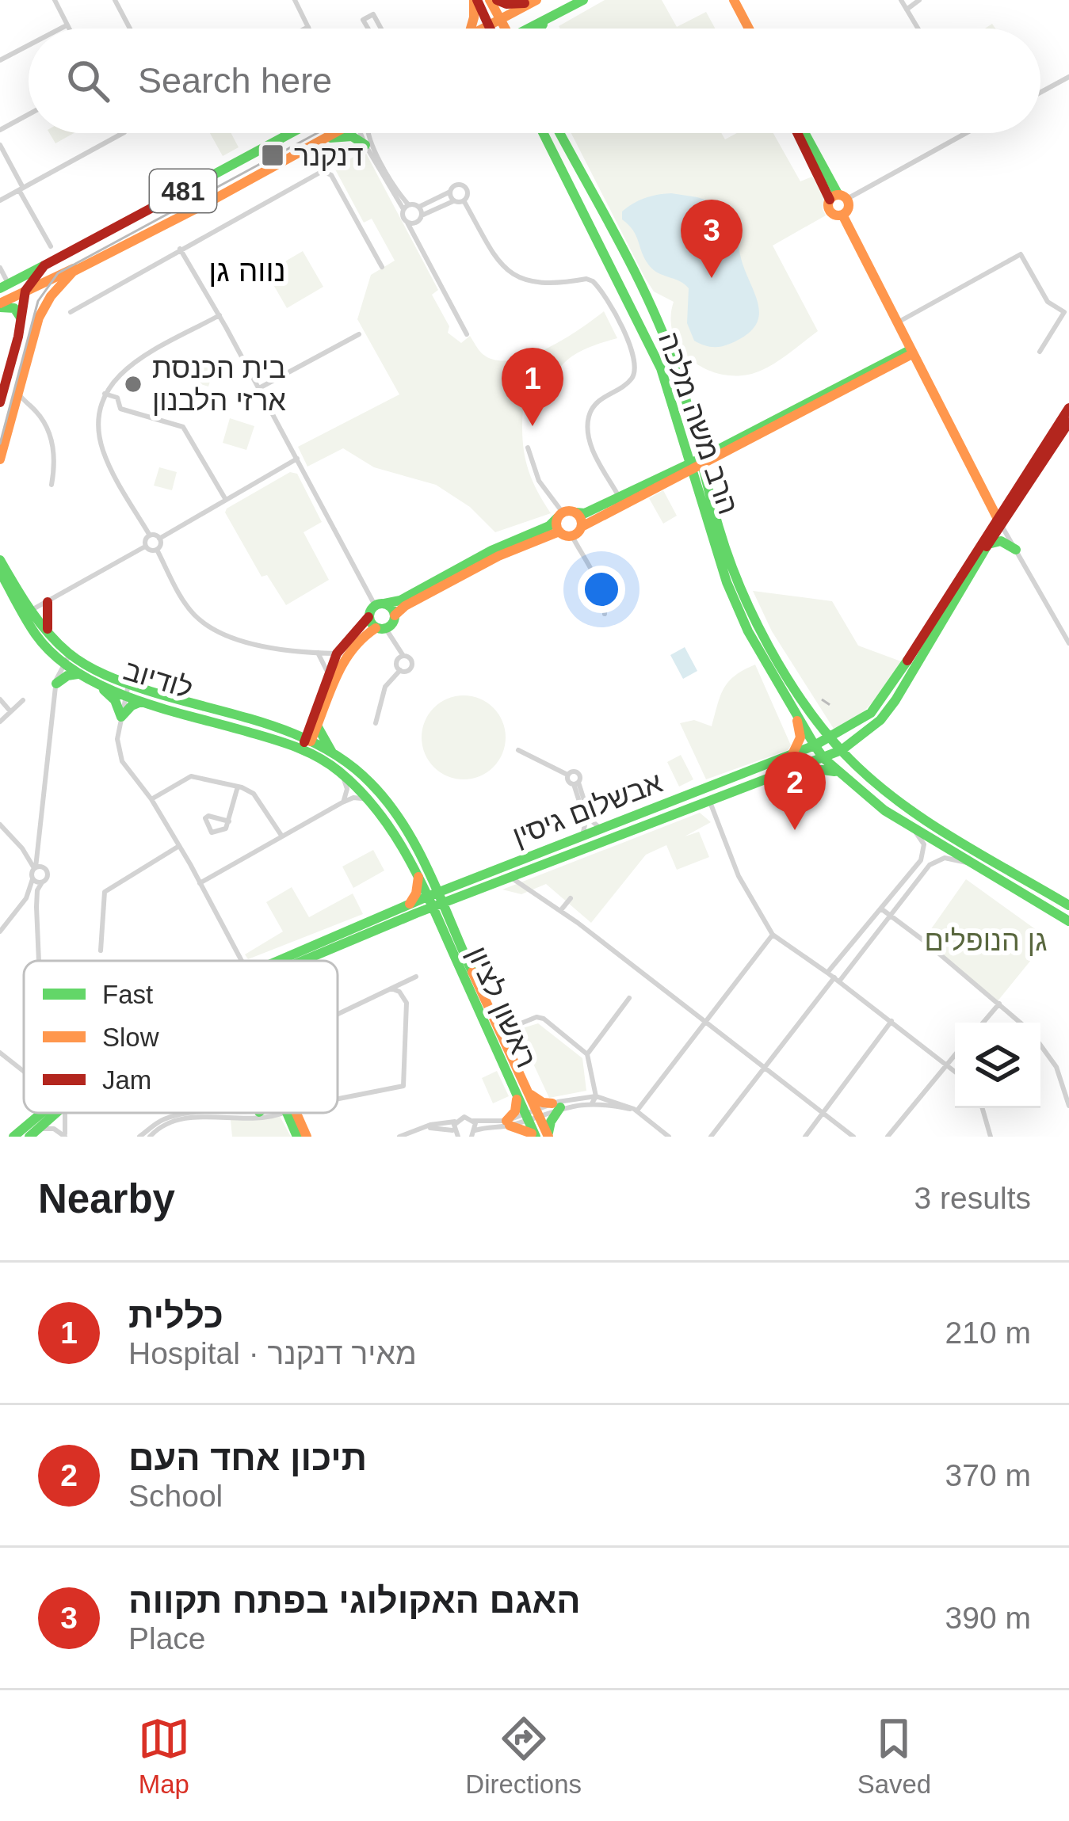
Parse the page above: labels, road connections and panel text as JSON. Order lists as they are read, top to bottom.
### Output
{
  "streets": {
    "street": [
      "481",
      "הרב משה מלכה",
      "לודיוב",
      "אבשלום גיסין",
      "ראשון לציון"
    ]
  },
  "crossings": [
    ["הרב משה מלכה", "אבשלום גיסין"],
    ["אבשלום גיסין", "ראשון לציון"]
  ],
  "districts": ["נווה גן"],
  "parks": ["גן הנופלים"],
  "places": {
    "transit": ["דנקנר"],
    "other": ["בית הכנסת ארזי הלבנון"]
  },
  "legend": ["Fast", "Slow", "Jam"],
  "page": {
    "search": "Search here",
    "pins": ["3", "1", "2"],
    "heading": ["Nearby", "3 results"],
    "list": [
      {
        "mark": "1",
        "name": "כללית",
        "note": "Hospital · מאיר דנקנר",
        "value": "210 m"
      },
      {
        "mark": "2",
        "name": "תיכון אחד העם",
        "note": "School",
        "value": "370 m"
      },
      {
        "mark": "3",
        "name": "האגם האקולוגי בפתח תקווה",
        "note": "Place",
        "value": "390 m"
      }
    ],
    "nav": ["Map", "Directions", "Saved"]
  }
}
